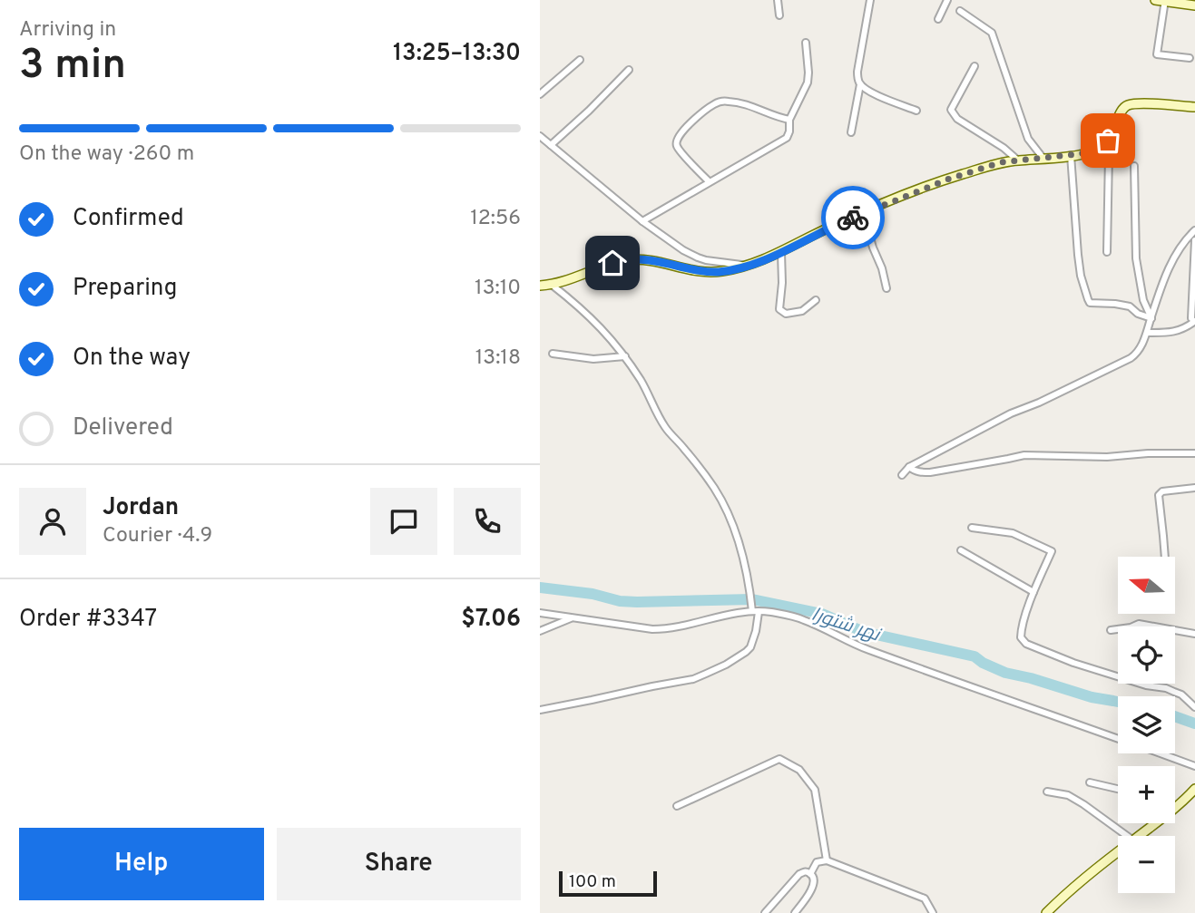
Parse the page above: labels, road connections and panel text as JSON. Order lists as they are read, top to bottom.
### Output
{
  "water": ["نهر شتورا"],
  "scale_bar": "100 m",
  "north": "left",
  "page": {
    "heading": ["3 min", "Arriving in", "13:25–13:30"],
    "panel": [
      "Jordan",
      "Courier · 4.9",
      "Order #3347",
      "$7.06"
    ],
    "bar": "On the way · 260 m",
    "list": [
      ["Confirmed", "12:56"],
      ["Preparing", "13:10"],
      ["On the way", "13:18"],
      "Delivered"
    ],
    "map_buttons": ["+", "−"],
    "buttons": ["Help", "Share"],
    "scale": "100 m"
  }
}
